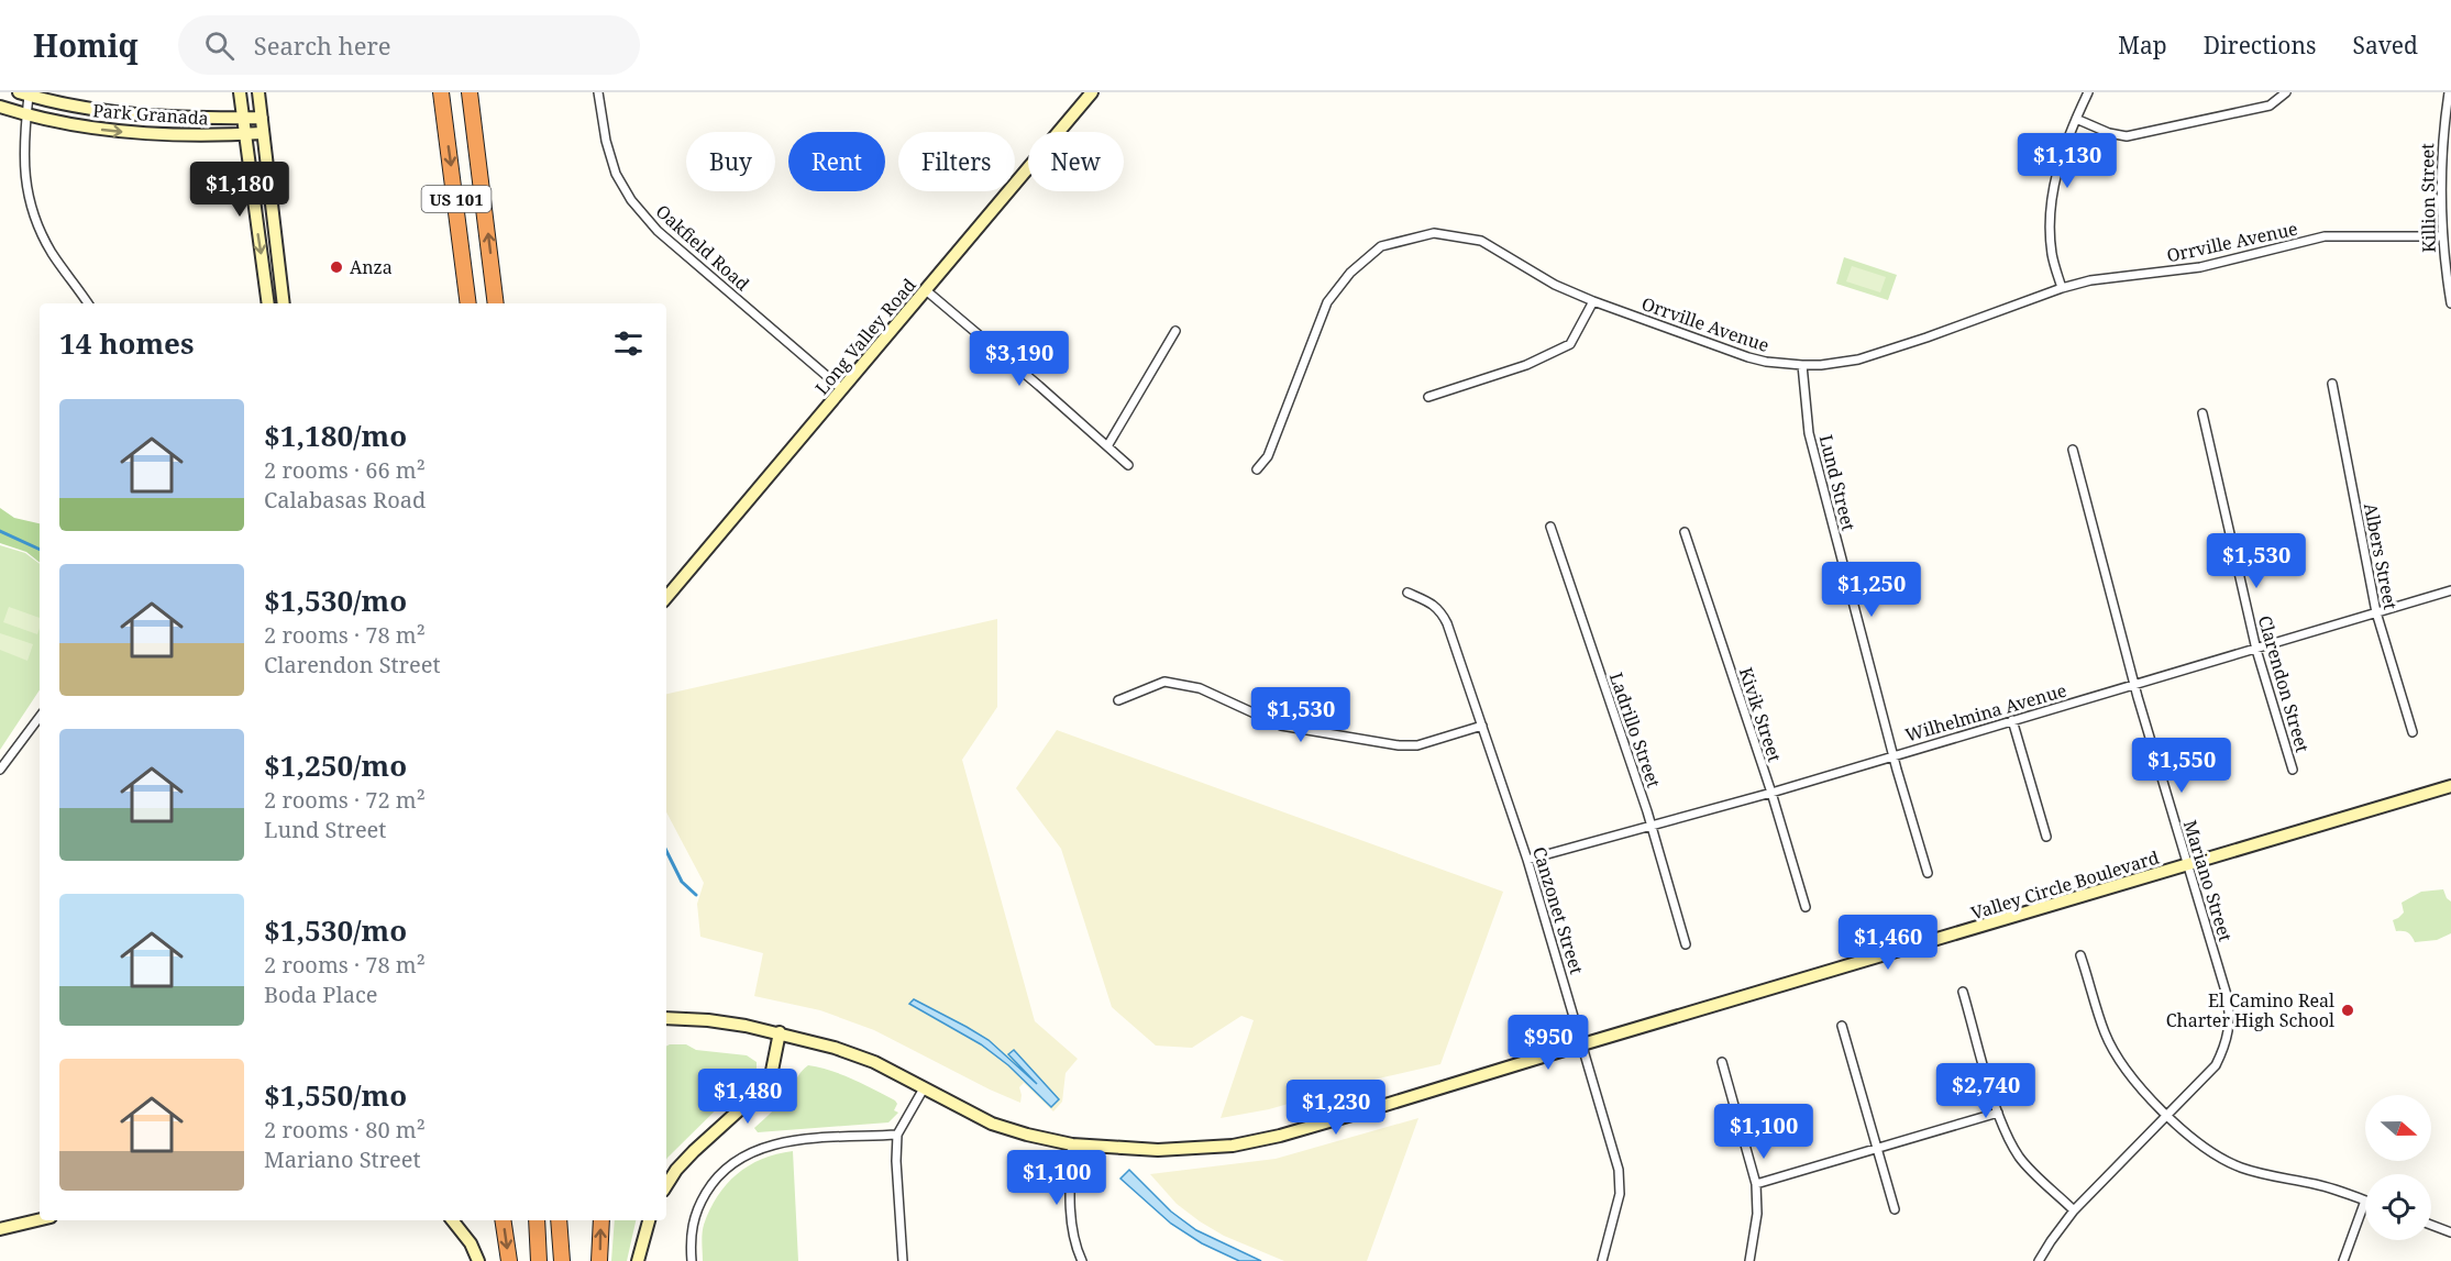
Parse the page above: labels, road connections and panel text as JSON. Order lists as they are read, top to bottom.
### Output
{
  "streets": {
    "highway": ["US 101"],
    "main road": ["Park Granada", "Long Valley Road", "Valley Circle Boulevard"],
    "street": [
      "Killion Street",
      "Orrville Avenue",
      "Oakfield Road",
      "Lund Street",
      "Albers Street",
      "Clarendon Street",
      "Wilhelmina Avenue",
      "Kivik Street",
      "Ladrillo Street",
      "Mariano Street",
      "Canzonet Street"
    ]
  },
  "crossings": [
    ["Killion Street", "Orrville Avenue"],
    ["Orrville Avenue", "Lund Street"],
    ["Oakfield Road", "Long Valley Road"],
    ["Lund Street", "Wilhelmina Avenue"],
    ["Albers Street", "Wilhelmina Avenue"],
    ["Clarendon Street", "Wilhelmina Avenue"],
    ["Wilhelmina Avenue", "Kivik Street"],
    ["Wilhelmina Avenue", "Ladrillo Street"],
    ["Wilhelmina Avenue", "Mariano Street"],
    ["Wilhelmina Avenue", "Canzonet Street"],
    ["Mariano Street", "Valley Circle Boulevard"],
    ["Valley Circle Boulevard", "Canzonet Street"]
  ],
  "places": ["Anza", "El Camino Real Charter High School"],
  "north": "right",
  "page": {
    "header": "Homiq",
    "search": "Search here",
    "nav": ["Map", "Directions", "Saved"],
    "chip": [
      "Buy",
      "Rent",
      "Filters",
      "New"
    ],
    "price": [
      "$1,130",
      "$1,180",
      "$3,190",
      "$1,530",
      "$1,250",
      "$1,530",
      "$1,550",
      "$1,460",
      "$950",
      "$2,740",
      "$1,480",
      "$1,230",
      "$1,100",
      "$1,100"
    ],
    "heading": "14 homes",
    "list": [
      {
        "name": "$1,180/mo",
        "note": "2 rooms · 66 m² · Calabasas Road"
      },
      {
        "name": "$1,530/mo",
        "note": "2 rooms · 78 m² · Clarendon Street"
      },
      {
        "name": "$1,250/mo",
        "note": "2 rooms · 72 m² · Lund Street"
      },
      {
        "name": "$1,530/mo",
        "note": "2 rooms · 78 m² · Boda Place"
      },
      {
        "name": "$1,550/mo",
        "note": "2 rooms · 80 m² · Mariano Street"
      }
    ]
  }
}
